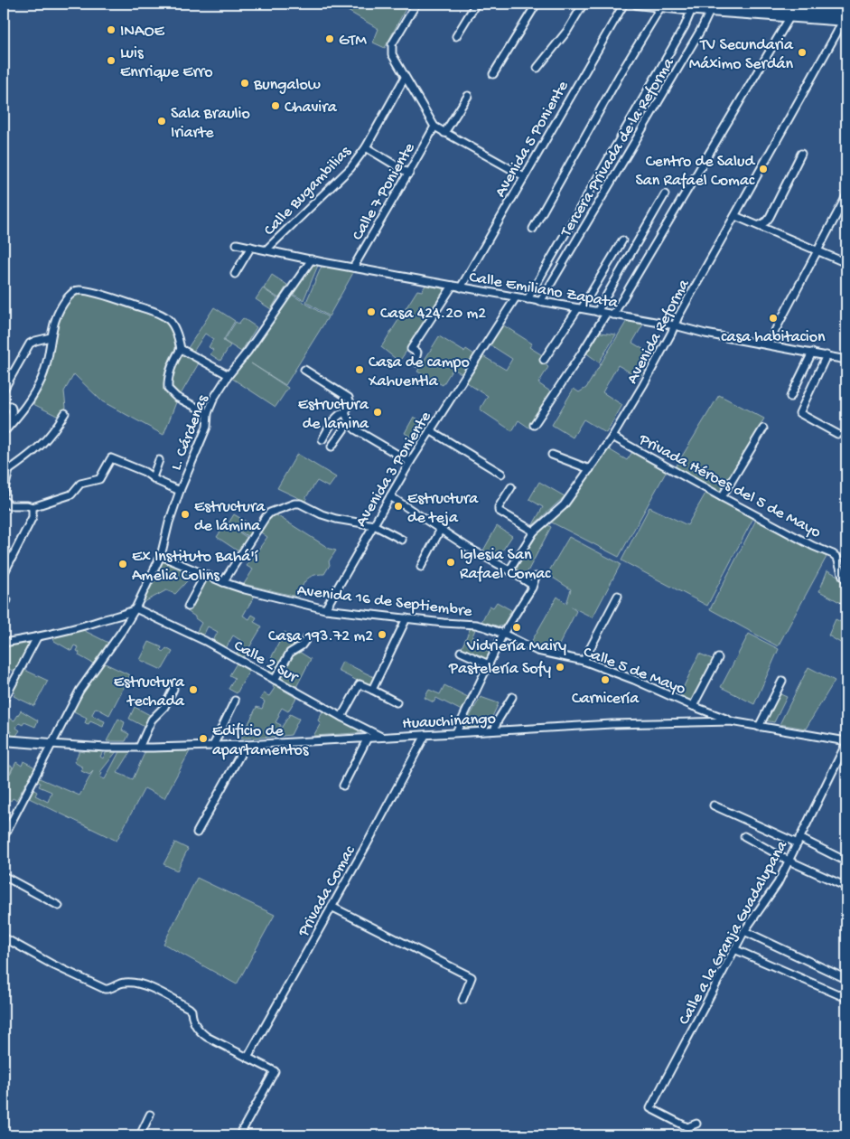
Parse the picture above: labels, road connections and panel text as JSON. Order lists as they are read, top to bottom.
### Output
{
  "streets": {
    "street": [
      "Avenida 5 Poniente",
      "Tercera Privada de la Reforma",
      "Calle Bugambilias",
      "Calle 7 Poniente",
      "Calle Emiliano Zapata",
      "Avenida Reforma",
      "L. Cárdenas",
      "Avenida 3 Poniente",
      "Privada Héroes del 5 de Mayo",
      "Avenida 16 de Septiembre",
      "Calle 2 Sur",
      "Calle 5 de Mayo",
      "Huauchinango",
      "Privada Comac",
      "Calle a la Granja Guadalupana"
    ]
  },
  "crossings": [
    ["Avenida 5 Poniente", "Calle Emiliano Zapata"],
    ["Tercera Privada de la Reforma", "Calle Emiliano Zapata"],
    ["Calle Bugambilias", "Calle Emiliano Zapata"],
    ["Calle 7 Poniente", "Calle Emiliano Zapata"],
    ["Calle Emiliano Zapata", "Avenida Reforma"],
    ["Calle Emiliano Zapata", "L. Cárdenas"],
    ["Calle Emiliano Zapata", "Avenida 3 Poniente"],
    ["Avenida Reforma", "Privada Héroes del 5 de Mayo"],
    ["L. Cárdenas", "Avenida 16 de Septiembre"],
    ["L. Cárdenas", "Calle 2 Sur"],
    ["L. Cárdenas", "Huauchinango"],
    ["Avenida 3 Poniente", "Avenida 16 de Septiembre"],
    ["Avenida 16 de Septiembre", "Calle 5 de Mayo"],
    ["Calle 2 Sur", "Huauchinango"],
    ["Calle 5 de Mayo", "Huauchinango"],
    ["Huauchinango", "Privada Comac"],
    ["Huauchinango", "Calle a la Granja Guadalupana"]
  ],
  "places": [
    "INAOE",
    "GTM",
    "TV Secundaria Máximo Serdán",
    "Luis Enrrique Erro",
    "Bungalow",
    "Chavira",
    "Sala Braulio Iriarte",
    "Centro de Salud San Rafael Comac",
    "Casa 424.20 m2",
    "casa habitacion",
    "Casa de campo Xahuentla",
    "Estructura de lamina",
    "Estructura de teja",
    "Estructura de lámina",
    "Iglesia San Rafael Comac",
    "Ex Instituto Bahá'í Amelia Colins",
    "Vidriería Mairy",
    "Casa 193.72 m2",
    "Pastelería Sofy",
    "Carnicería",
    "Estructura techada",
    "Edificio de apartamentos"
  ]
}
